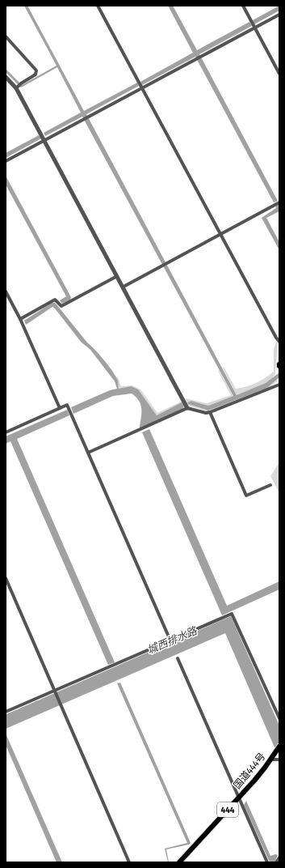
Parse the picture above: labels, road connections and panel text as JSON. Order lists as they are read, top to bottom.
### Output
{
  "streets": {
    "highway": ["国道444号", "444"]
  },
  "water": ["城西排水路"]
}
